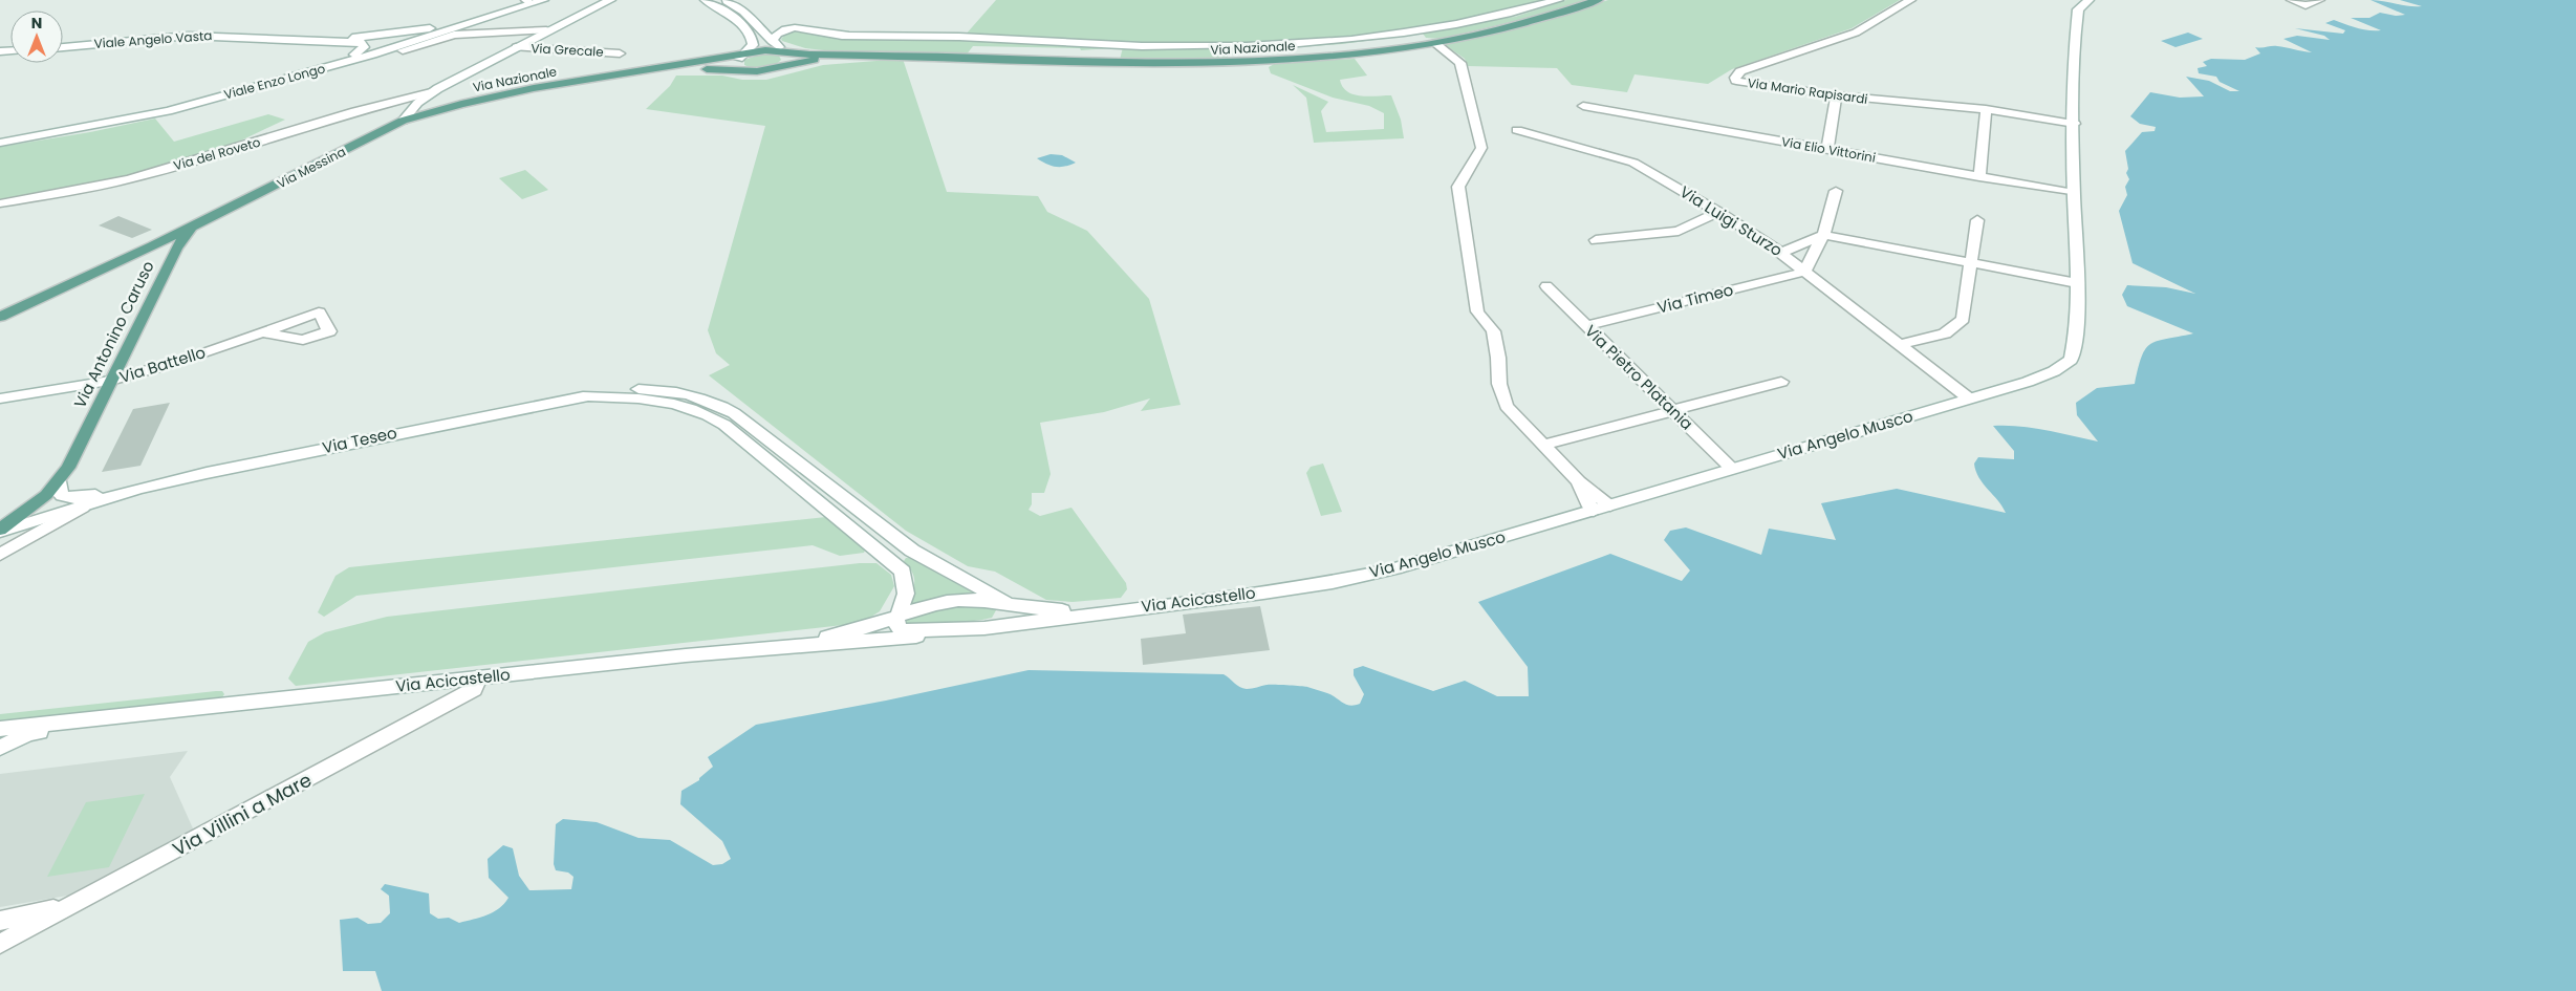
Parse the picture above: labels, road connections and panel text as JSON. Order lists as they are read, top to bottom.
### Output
{
  "streets": {
    "main road": ["Via Nazionale", "Via Messina", "Via Antonino Caruso"],
    "street": [
      "Viale Angelo Vasta",
      "Via Grecale",
      "Viale Enzo Longo",
      "Via Mario Rapisardi",
      "Via Elio Vittorini",
      "Via del Roveto",
      "Via Luigi Sturzo",
      "Via Timeo",
      "Via Battello",
      "Via Pietro Platania",
      "Via Angelo Musco",
      "Via Teseo",
      "Via Acicastello",
      "Via Villini a Mare"
    ]
  },
  "crossings": [
    ["Via Nazionale", "Via Messina"],
    ["Via Grecale", "Via Messina"],
    ["Via Mario Rapisardi", "Via Angelo Musco"],
    ["Via Elio Vittorini", "Via Angelo Musco"],
    ["Via del Roveto", "Via Messina"],
    ["Via Messina", "Via Antonino Caruso"],
    ["Via Luigi Sturzo", "Via Timeo"],
    ["Via Luigi Sturzo", "Via Angelo Musco"],
    ["Via Timeo", "Via Pietro Platania"],
    ["Via Antonino Caruso", "Via Battello"],
    ["Via Pietro Platania", "Via Angelo Musco"],
    ["Via Angelo Musco", "Via Acicastello"],
    ["Via Acicastello", "Via Villini a Mare"]
  ],
  "north": "top"
}
